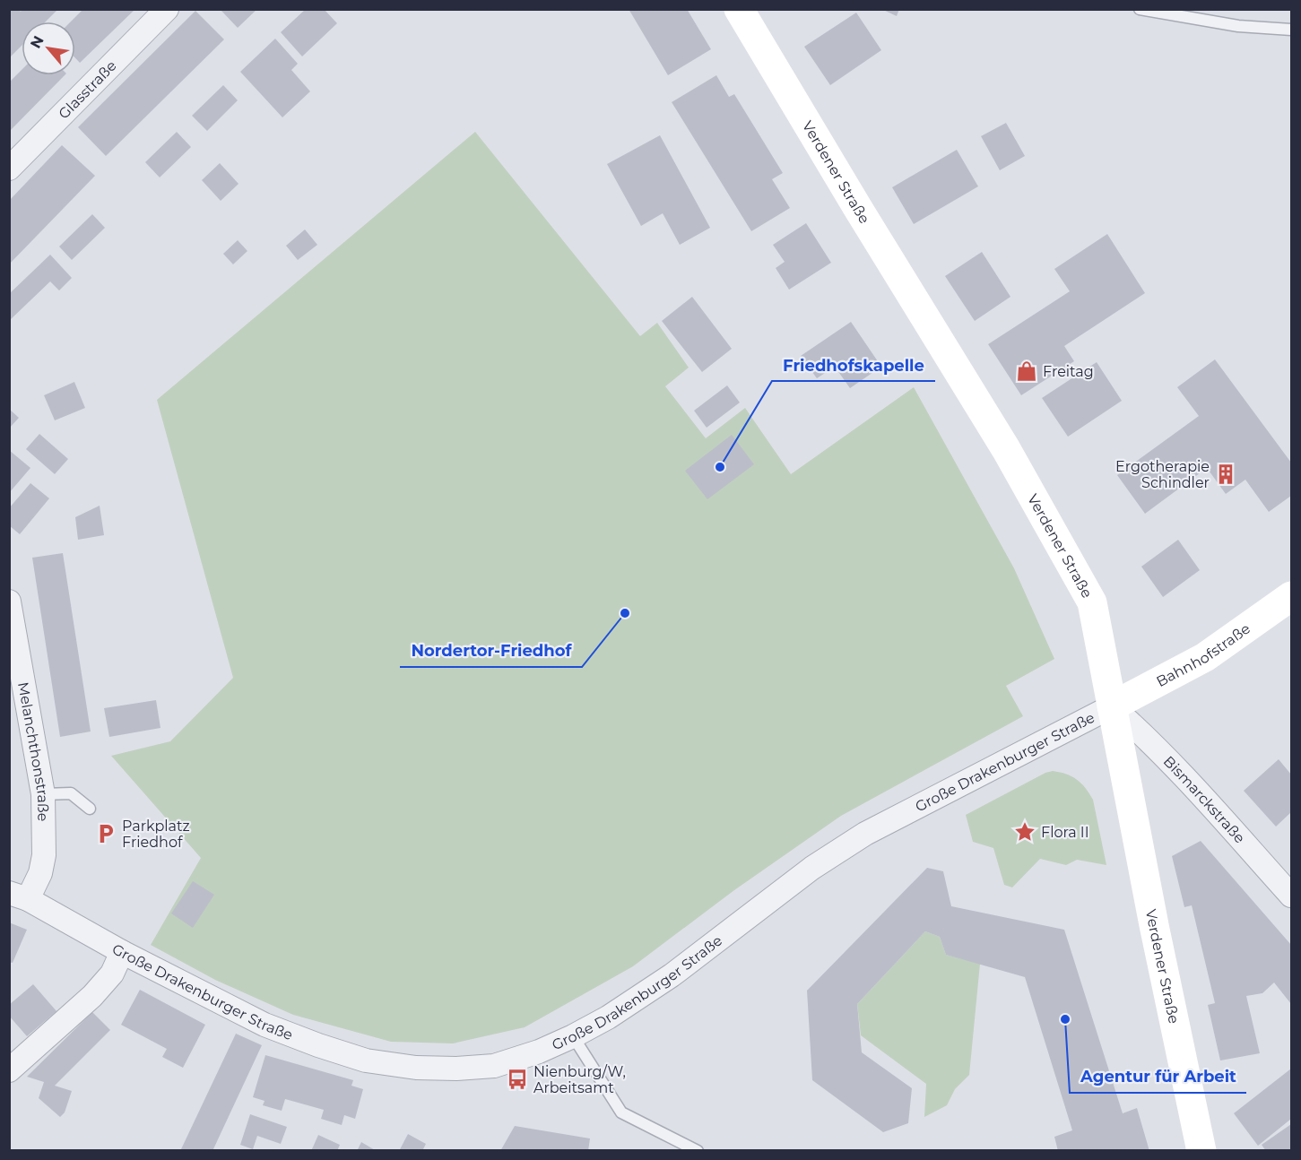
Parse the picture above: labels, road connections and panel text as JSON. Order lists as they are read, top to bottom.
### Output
{
  "streets": {
    "main road": ["Verdener Straße", "Bahnhofstraße"],
    "street": [
      "Glasstraße",
      "Melanchthonstraße",
      "Große Drakenburger Straße",
      "Bismarckstraße"
    ]
  },
  "crossings": [
    ["Verdener Straße", "Bahnhofstraße"],
    ["Verdener Straße", "Große Drakenburger Straße"],
    ["Verdener Straße", "Bismarckstraße"],
    ["Bahnhofstraße", "Große Drakenburger Straße"],
    ["Bahnhofstraße", "Bismarckstraße"],
    ["Melanchthonstraße", "Große Drakenburger Straße"],
    ["Große Drakenburger Straße", "Bismarckstraße"]
  ],
  "places": {
    "shop": ["Freitag"],
    "other": ["Friedhofskapelle", "Nordertor-Friedhof", "Agentur für Arbeit"],
    "building": ["Ergotherapie Schindler"],
    "place": ["Flora II"],
    "parking": ["Parkplatz Friedhof"],
    "bus stop": ["Nienburg/W, Arbeitsamt"]
  },
  "north": "top left"
}
